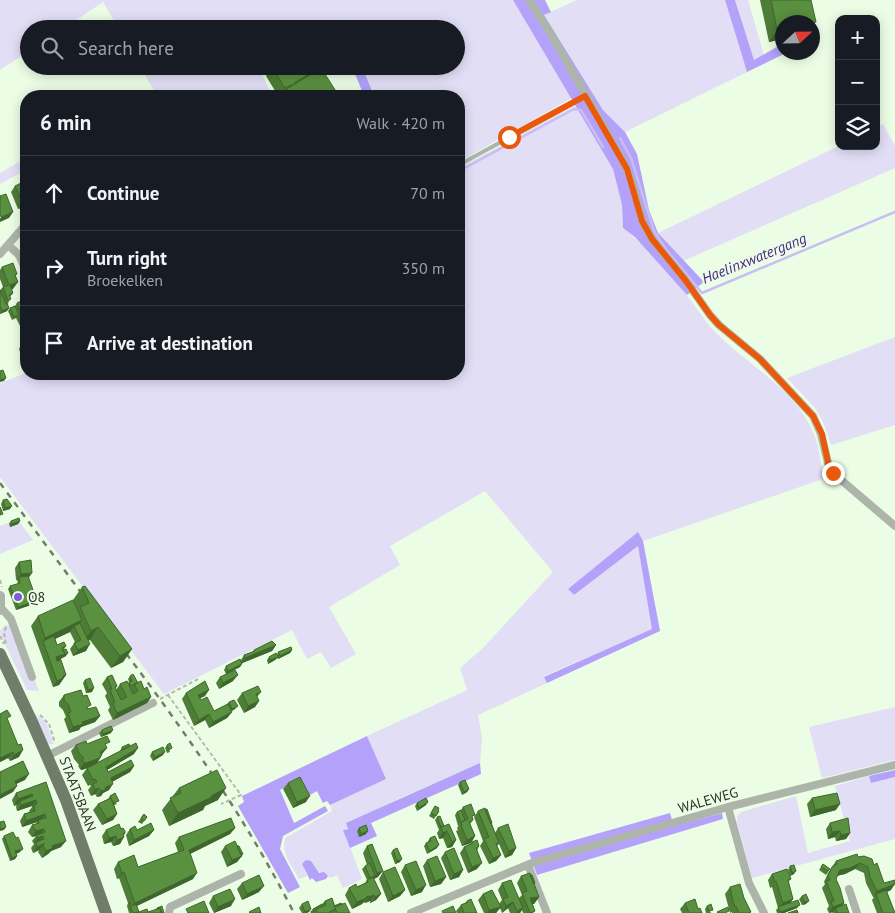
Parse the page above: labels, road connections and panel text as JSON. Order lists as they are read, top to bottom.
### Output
{
  "streets": {
    "main road": ["STAATSBAAN"],
    "street": ["WALEWEG"]
  },
  "water": ["Haelinxwatergang"],
  "places": ["Q8"],
  "north": "right",
  "page": {
    "map_buttons": ["+", "−"],
    "search": "Search here",
    "heading": ["6 min", "Walk · 420 m"],
    "list": [
      ["Continue", "70 m"],
      ["Turn right", "Broekelken", "350 m"],
      "Arrive at destination"
    ]
  }
}
